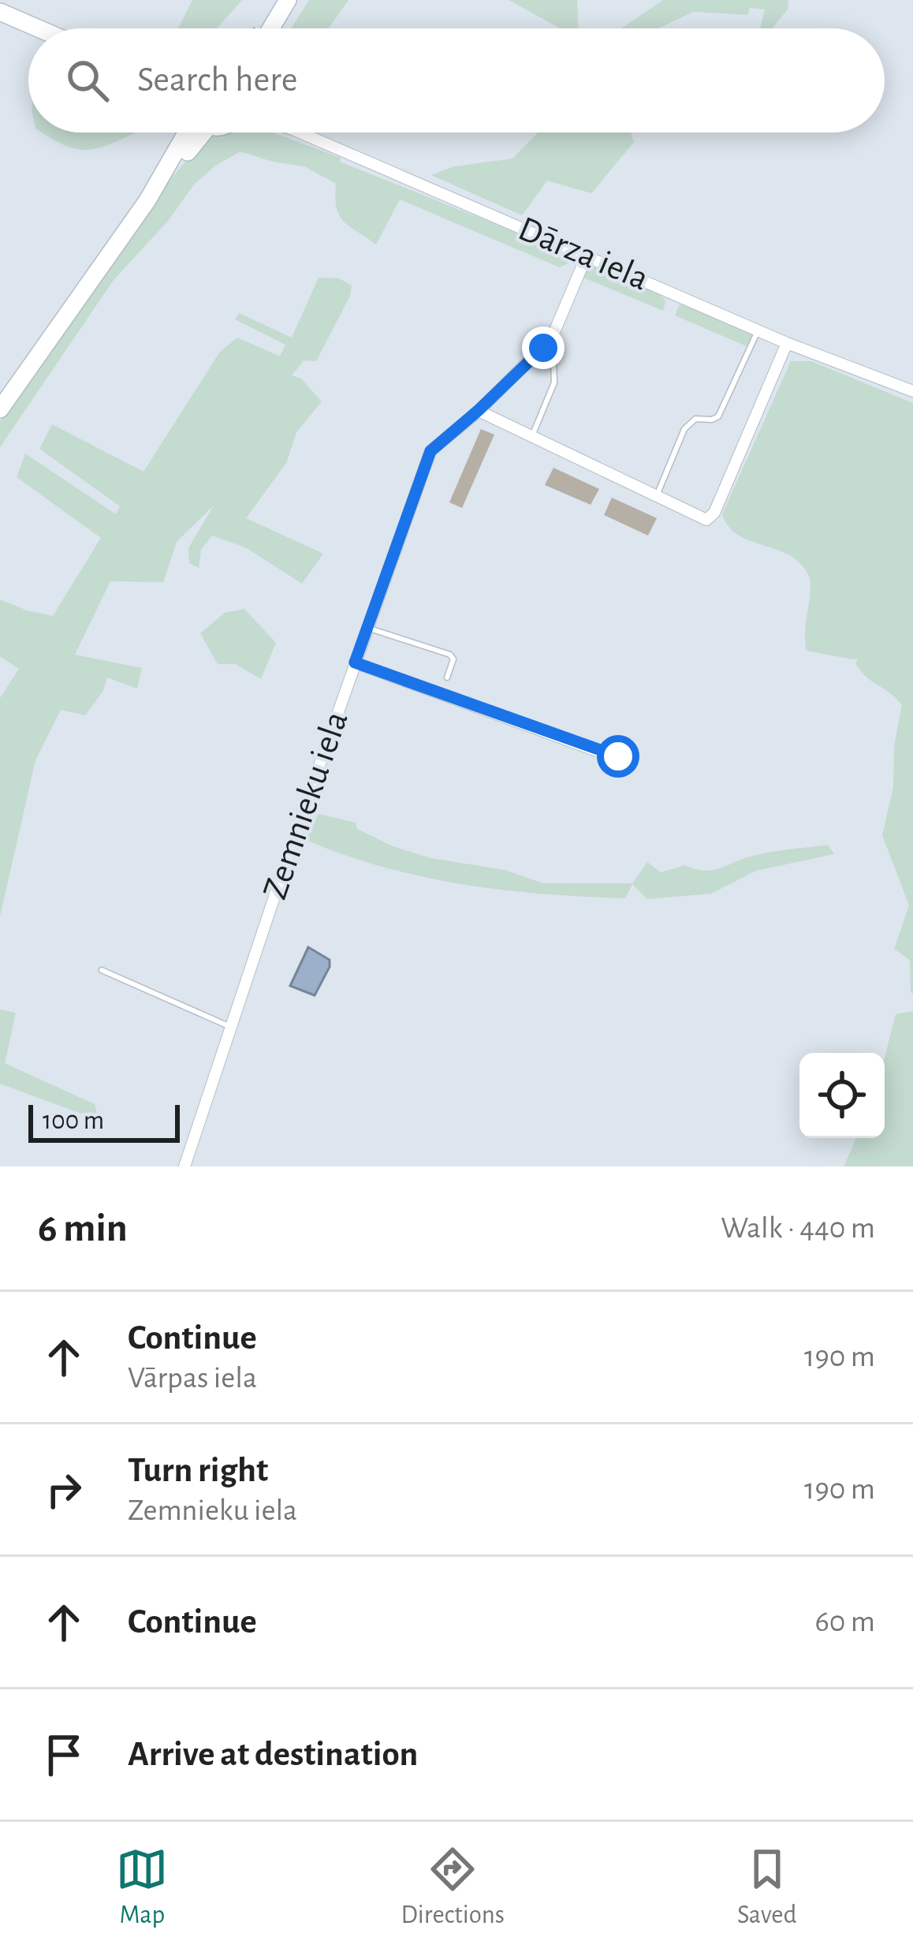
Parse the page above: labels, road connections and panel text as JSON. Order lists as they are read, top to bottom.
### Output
{
  "streets": {
    "street": ["Dārza iela", "Zemnieku iela"]
  },
  "scale_bar": "100 m",
  "page": {
    "search": "Search here",
    "scale": "100 m",
    "heading": ["6 min", "Walk · 440 m"],
    "list": [
      ["Continue", "Vārpas iela", "190 m"],
      ["Turn right", "Zemnieku iela", "190 m"],
      ["Continue", "60 m"],
      "Arrive at destination"
    ],
    "nav": ["Map", "Directions", "Saved"]
  }
}
